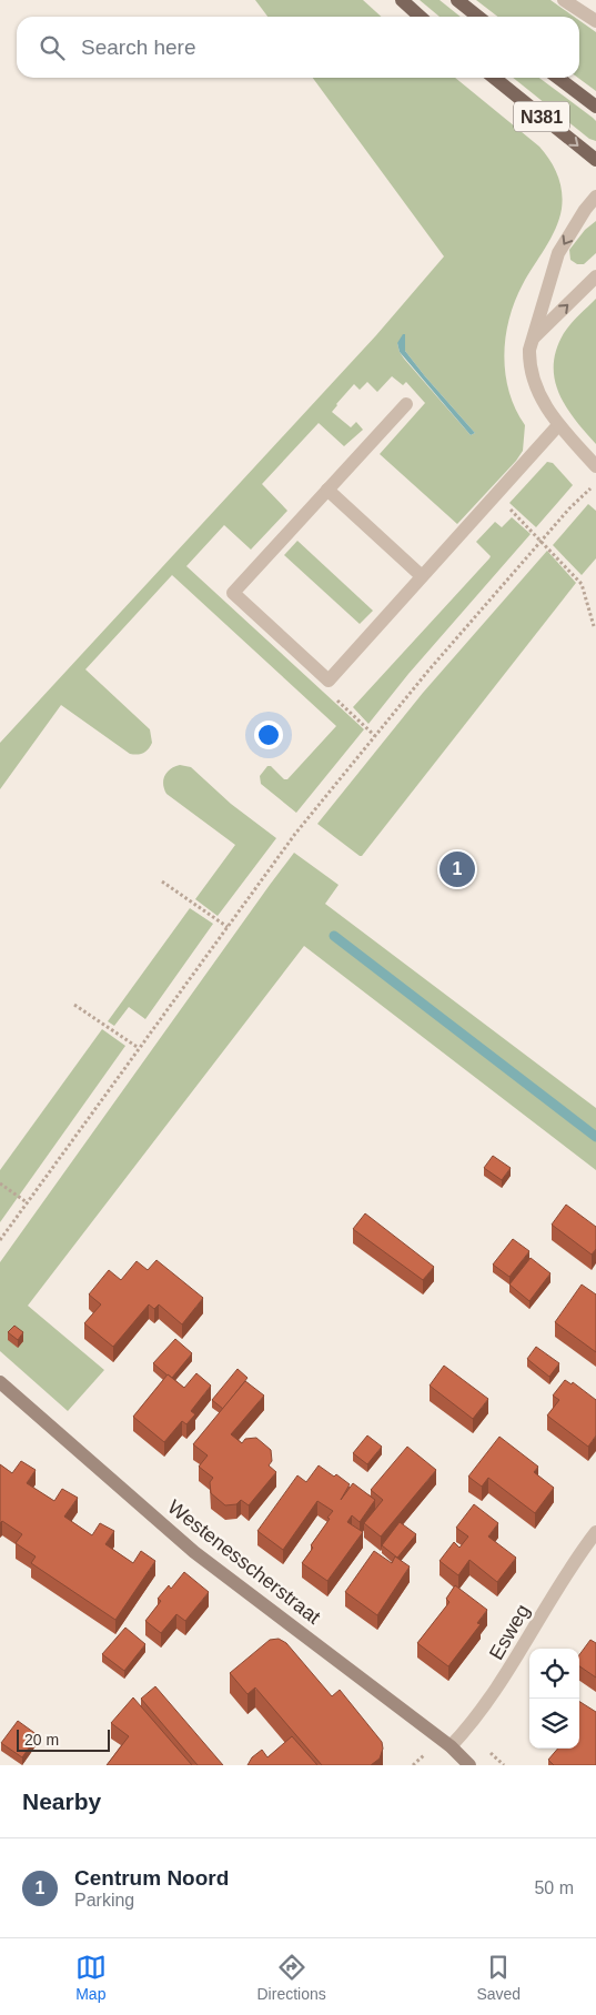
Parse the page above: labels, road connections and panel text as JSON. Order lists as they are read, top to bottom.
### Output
{
  "streets": {
    "main road": ["N381"],
    "street": ["Westenesscherstraat", "Esweg"]
  },
  "crossings": [
    ["Westenesscherstraat", "Esweg"]
  ],
  "scale_bar": "20 m",
  "page": {
    "search": "Search here",
    "pins": "1",
    "scale": "20 m",
    "heading": "Nearby",
    "list": [
      {
        "mark": "1",
        "name": "Centrum Noord",
        "note": "Parking",
        "value": "50 m"
      }
    ],
    "nav": ["Map", "Directions", "Saved"]
  }
}
